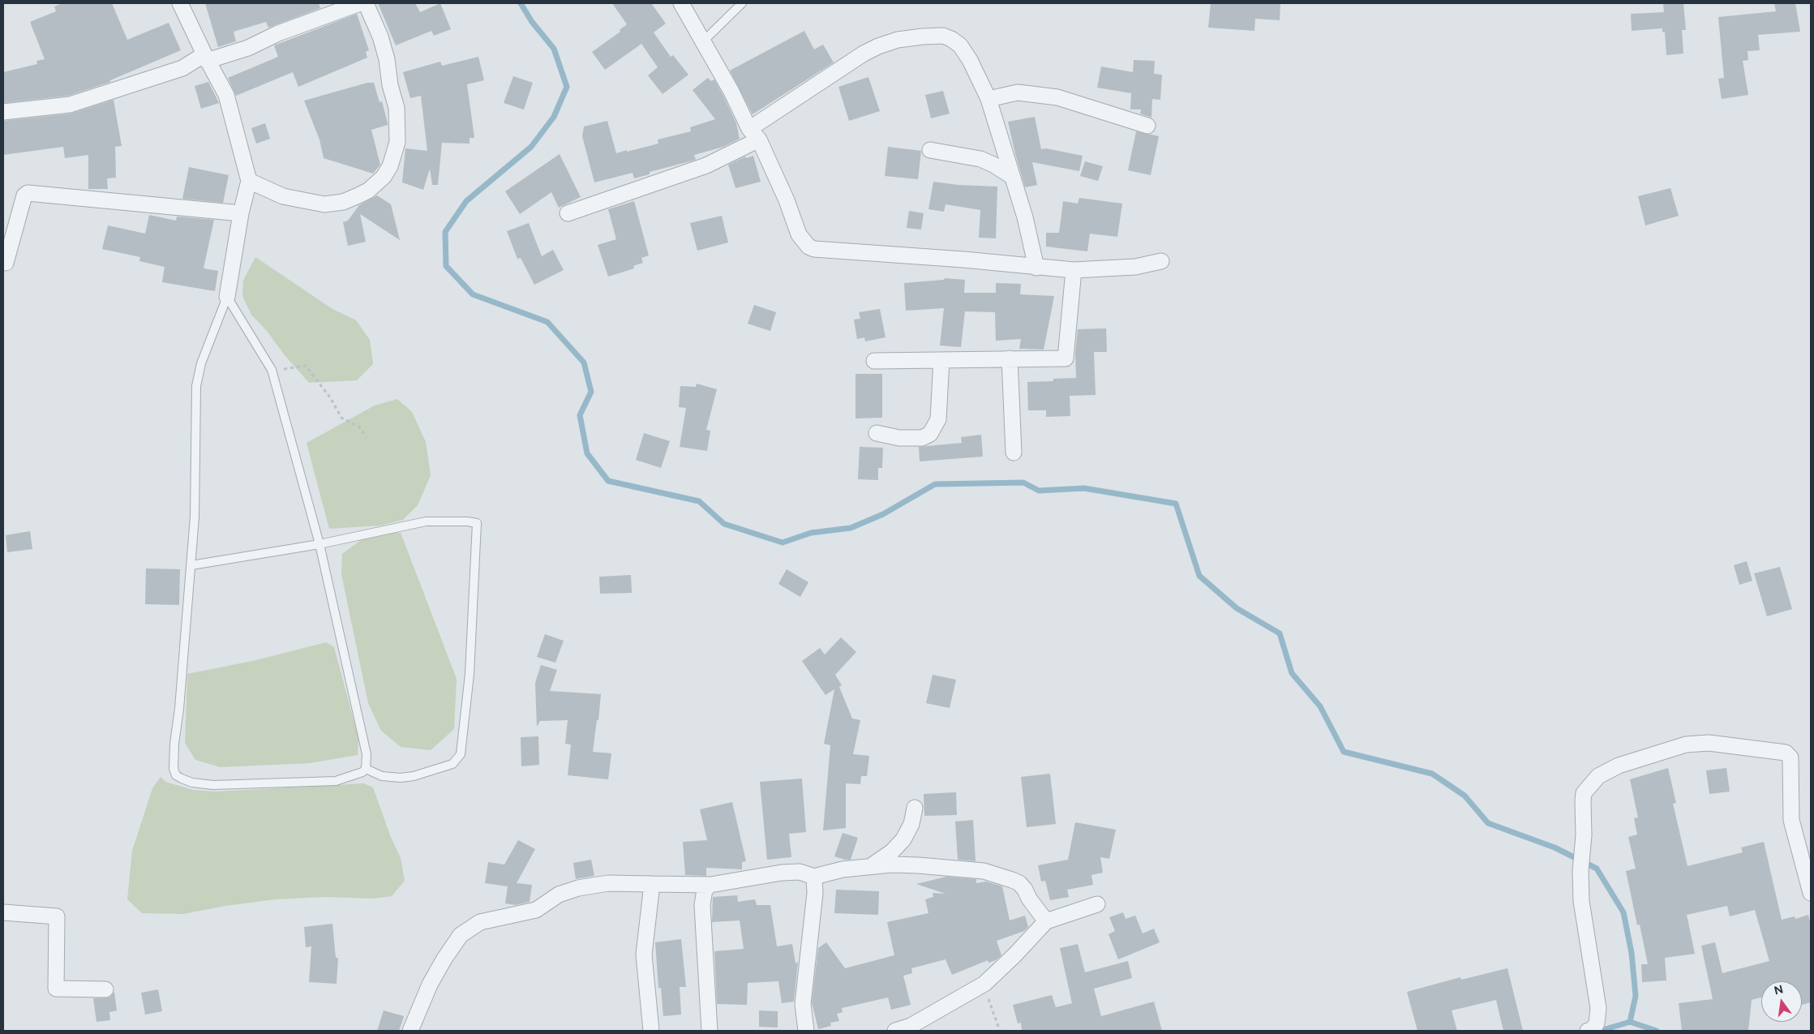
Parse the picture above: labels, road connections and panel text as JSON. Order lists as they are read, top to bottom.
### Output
{
  "north": "top"
}
